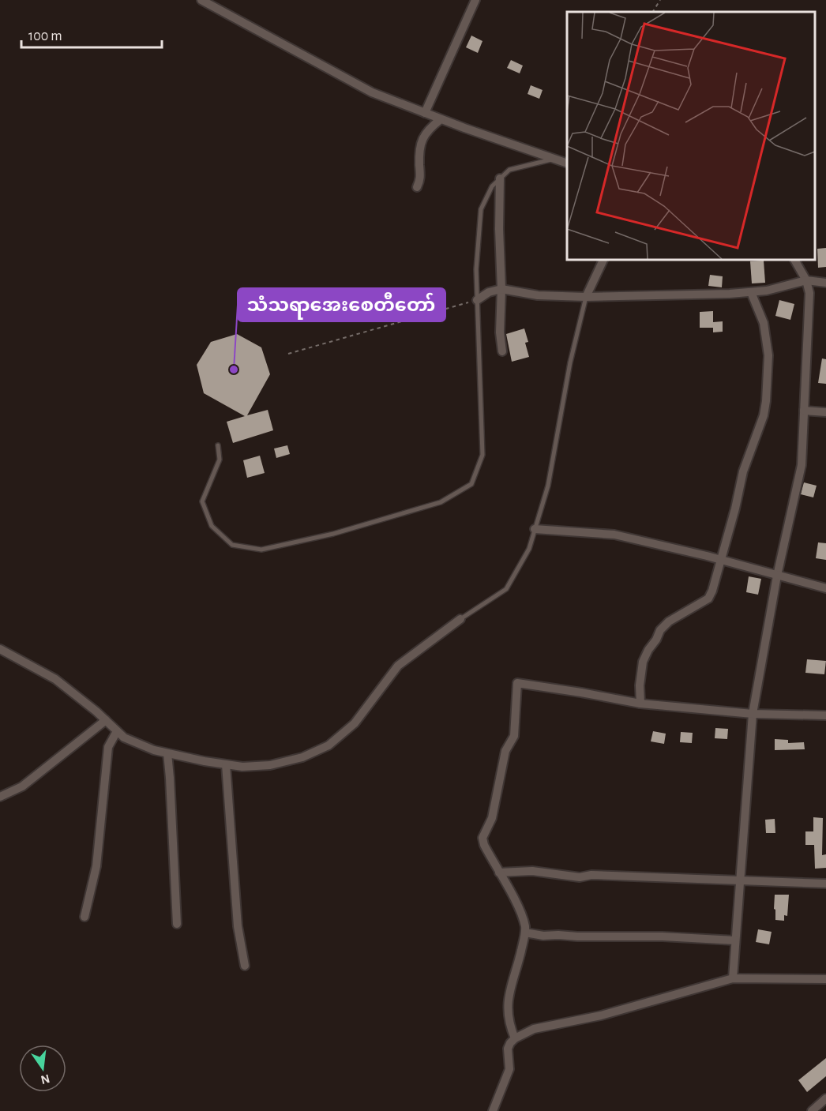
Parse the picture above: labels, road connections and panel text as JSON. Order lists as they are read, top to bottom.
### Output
{
  "places": ["သံသရာအေးစေတီတော်"],
  "scale_bar": "100 m",
  "north": "bottom"
}
